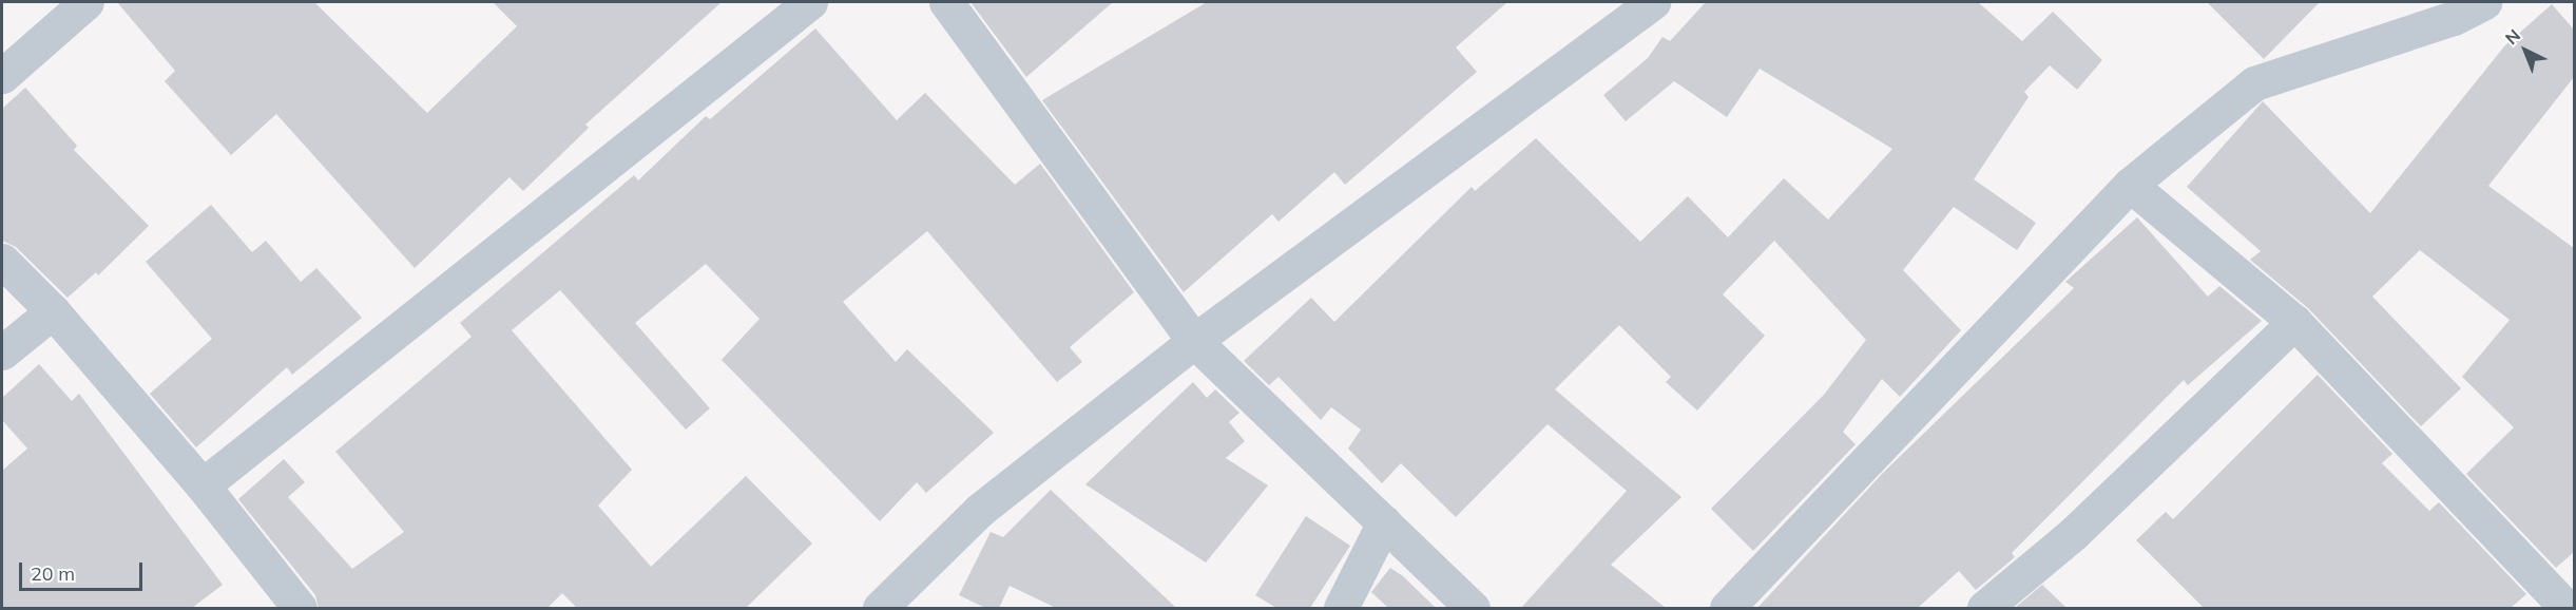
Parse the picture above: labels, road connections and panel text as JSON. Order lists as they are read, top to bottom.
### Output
{
  "scale_bar": "20 m",
  "north": "top left"
}
